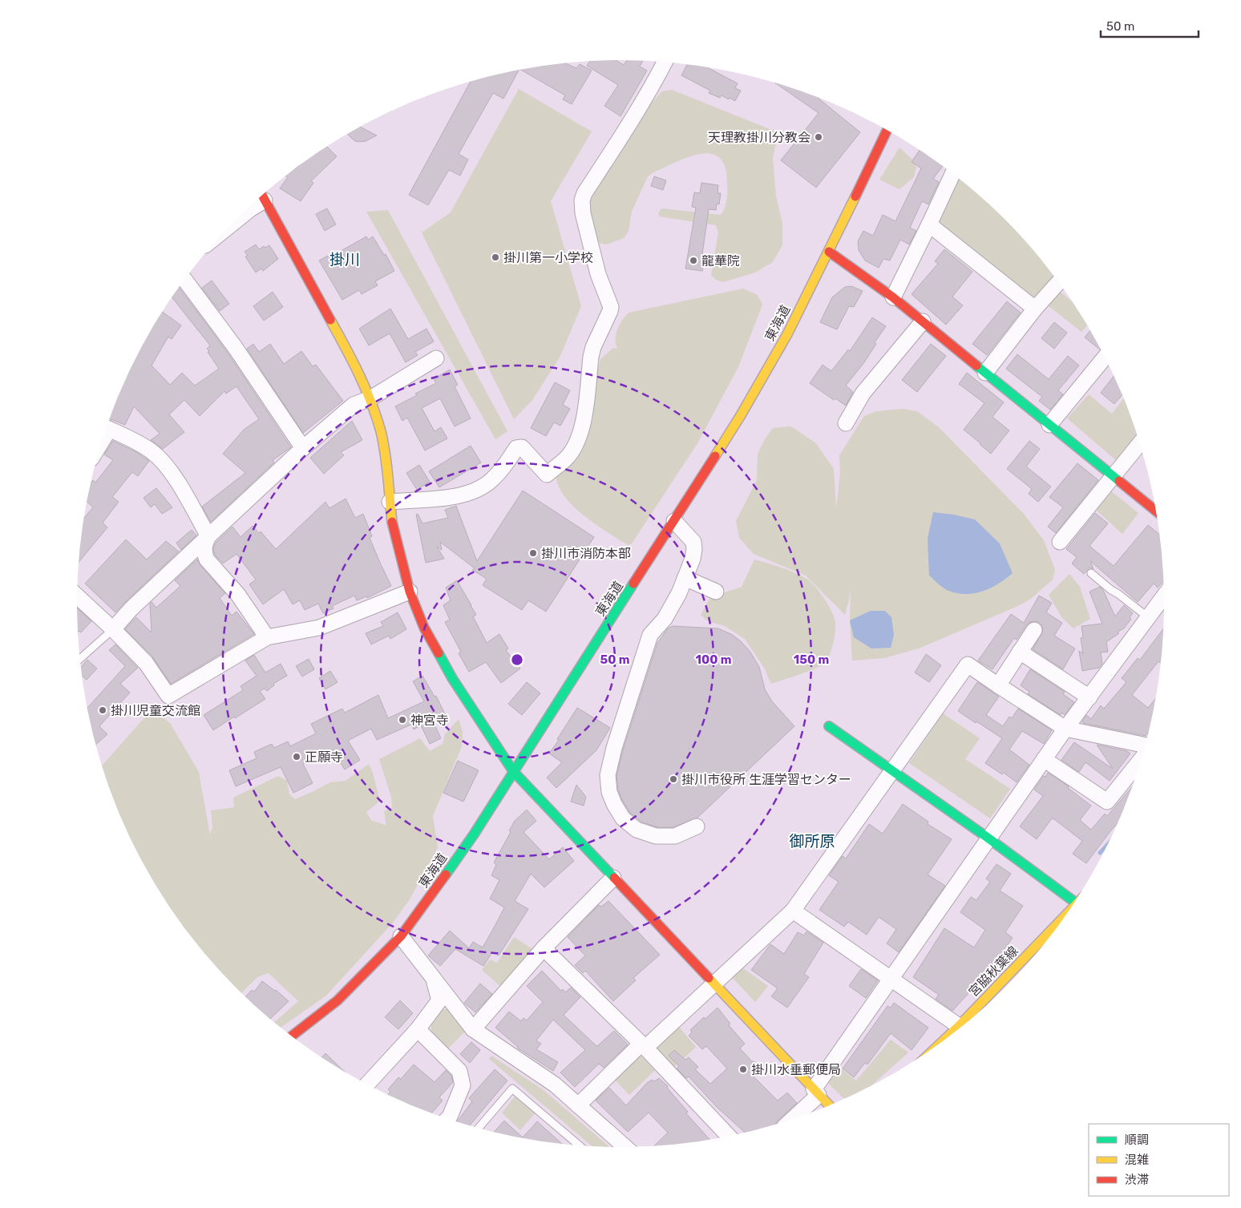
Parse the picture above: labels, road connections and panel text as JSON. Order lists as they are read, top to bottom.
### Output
{
  "streets": {
    "street": ["東海道", "宮脇秋葉線"]
  },
  "districts": ["掛川", "御所原"],
  "places": [
    "天理教掛川分教会",
    "掛川第一小学校",
    "龍華院",
    "掛川市消防本部",
    "掛川児童交流館",
    "神宮寺",
    "正願寺",
    "掛川市役所 生涯学習センター",
    "掛川水垂郵便局"
  ],
  "legend": ["順調", "混雑", "渋滞"],
  "scale_bar": "50 m",
  "rings": ["50 m", "100 m", "150 m"]
}
